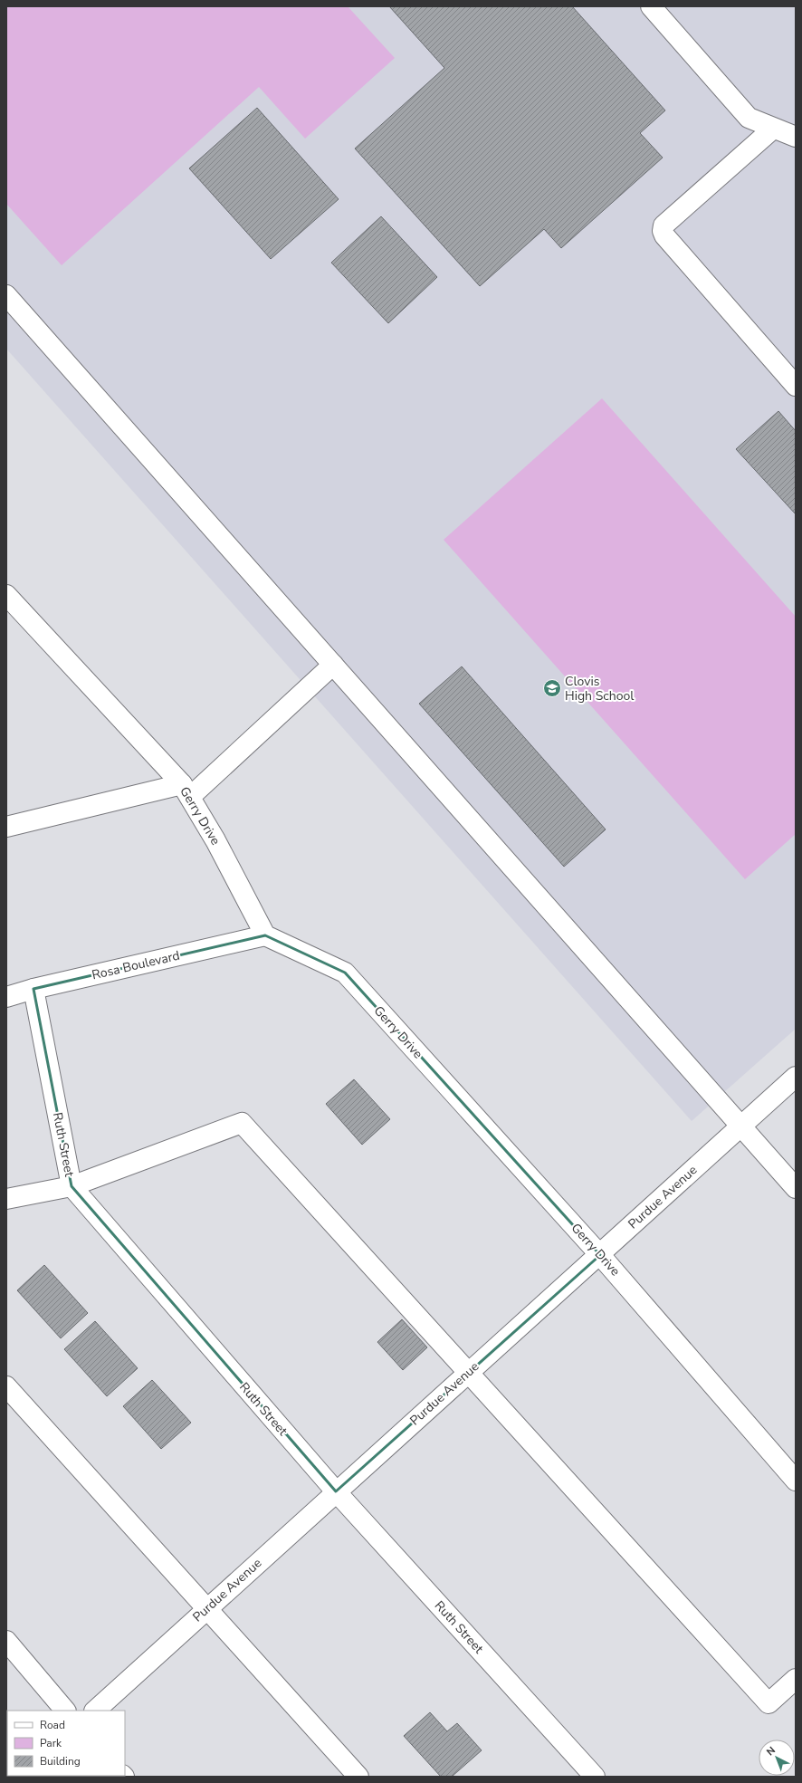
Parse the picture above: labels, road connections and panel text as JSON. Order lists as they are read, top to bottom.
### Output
{
  "streets": {
    "street": [
      "Gerry Drive",
      "Rosa Boulevard",
      "Ruth Street",
      "Purdue Avenue"
    ]
  },
  "crossings": [
    ["Gerry Drive", "Rosa Boulevard"],
    ["Gerry Drive", "Purdue Avenue"],
    ["Rosa Boulevard", "Ruth Street"],
    ["Ruth Street", "Purdue Avenue"]
  ],
  "places": {
    "school or university": ["Clovis High School"]
  },
  "legend": ["Road", "Park", "Building"],
  "north": "top left"
}
